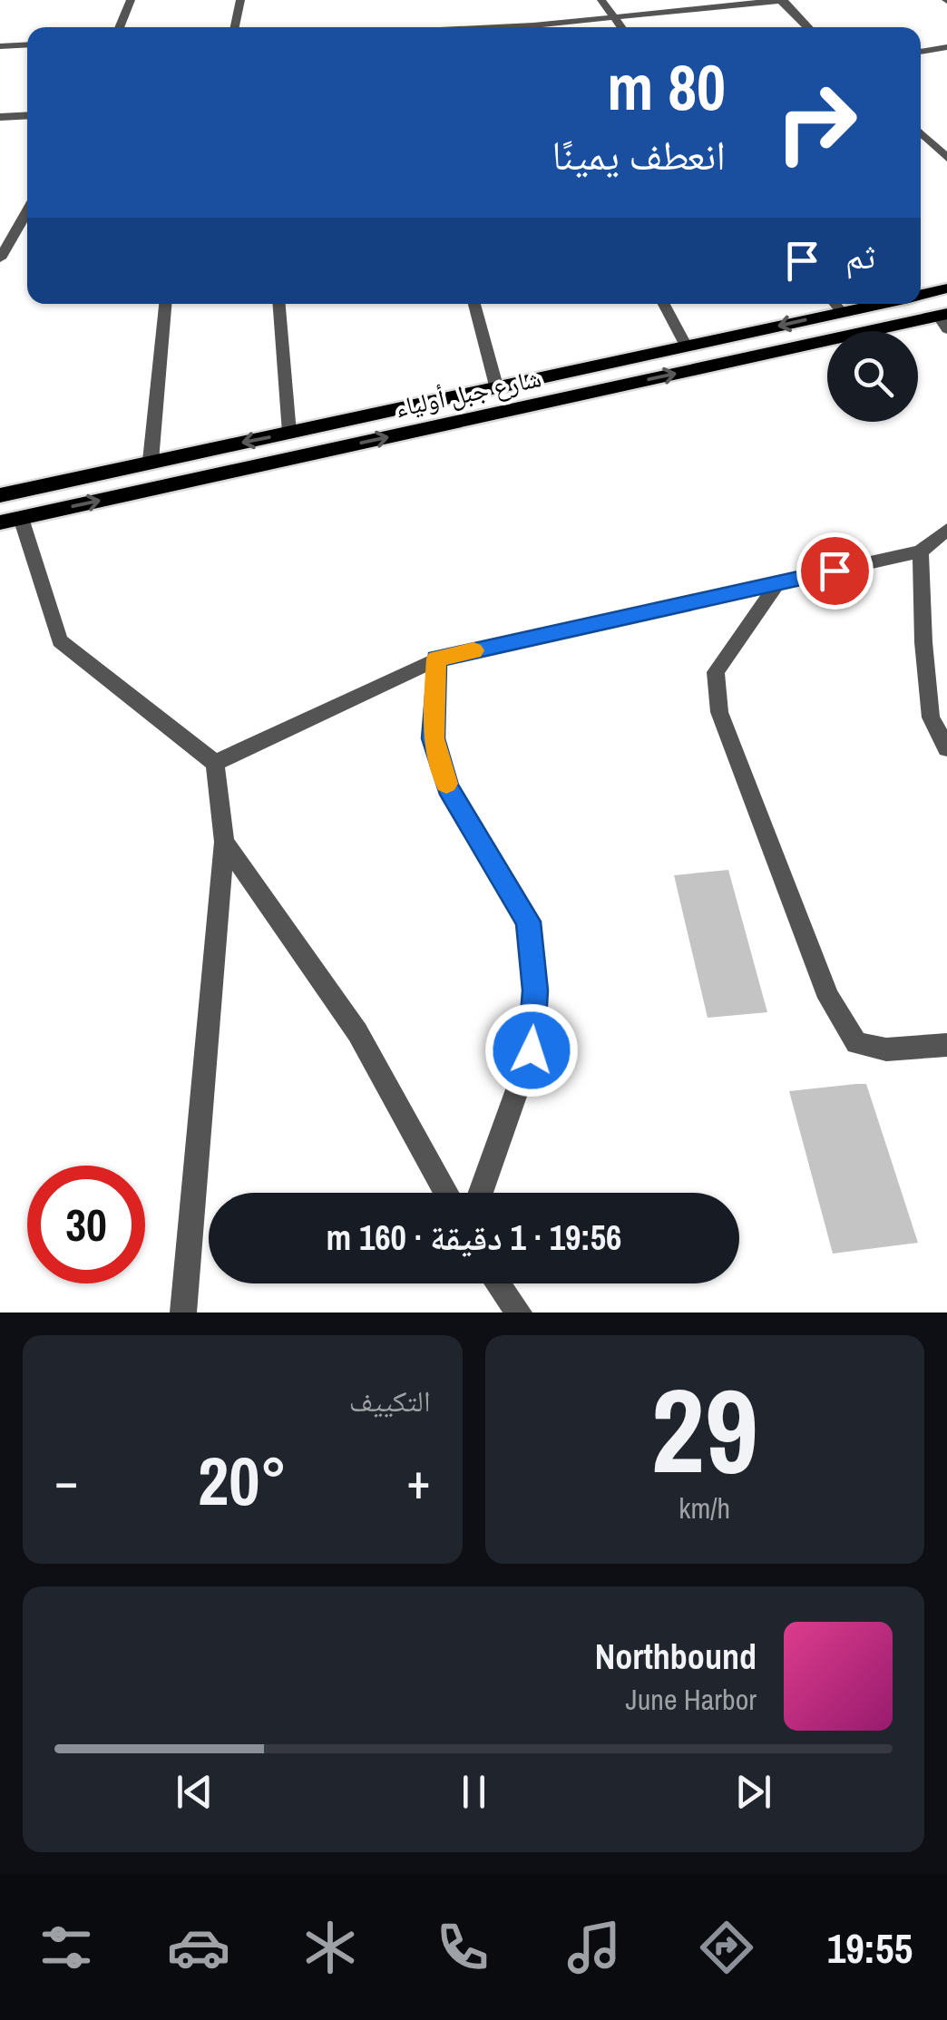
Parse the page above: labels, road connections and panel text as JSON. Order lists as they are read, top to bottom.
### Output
{
  "streets": {
    "main road": ["شارع جبل أولياء"]
  },
  "page": {
    "turn": ["80 m", "انعطف يمينًا"],
    "then": "ثم",
    "limit": "30",
    "trip": "19:56 · 1 دقيقة · 160 m",
    "tile": [
      ["29", "km/h"],
      "التكييف"
    ],
    "heat": ["−", "20°", "+"],
    "song": ["Northbound", "June Harbor"],
    "tabs": "19:55"
  }
}
